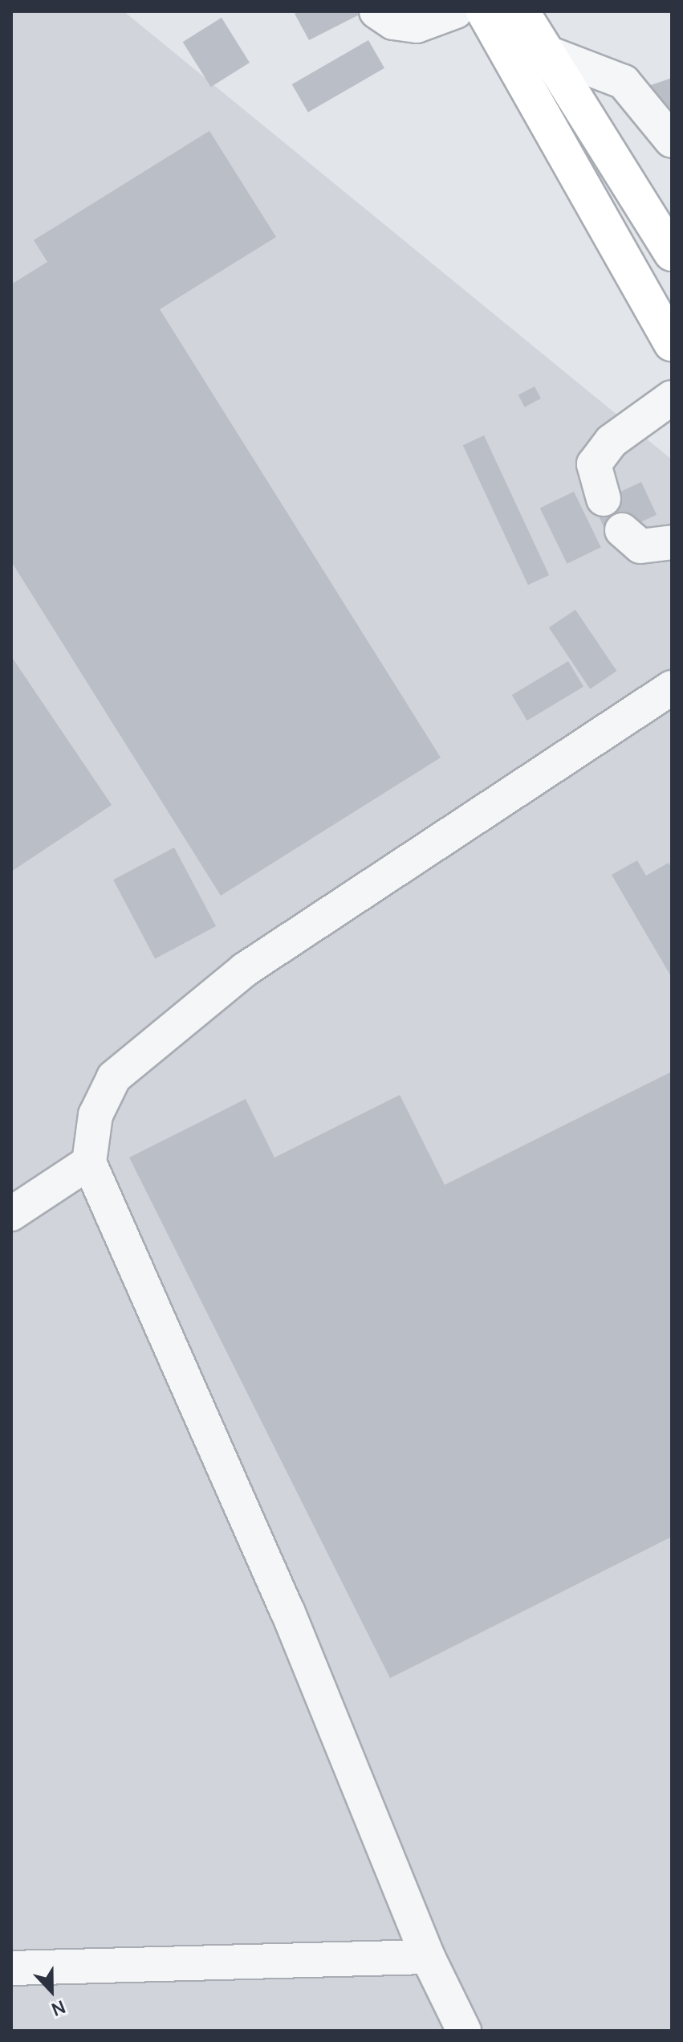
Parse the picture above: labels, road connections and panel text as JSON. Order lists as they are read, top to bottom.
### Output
{
  "north": "bottom"
}
